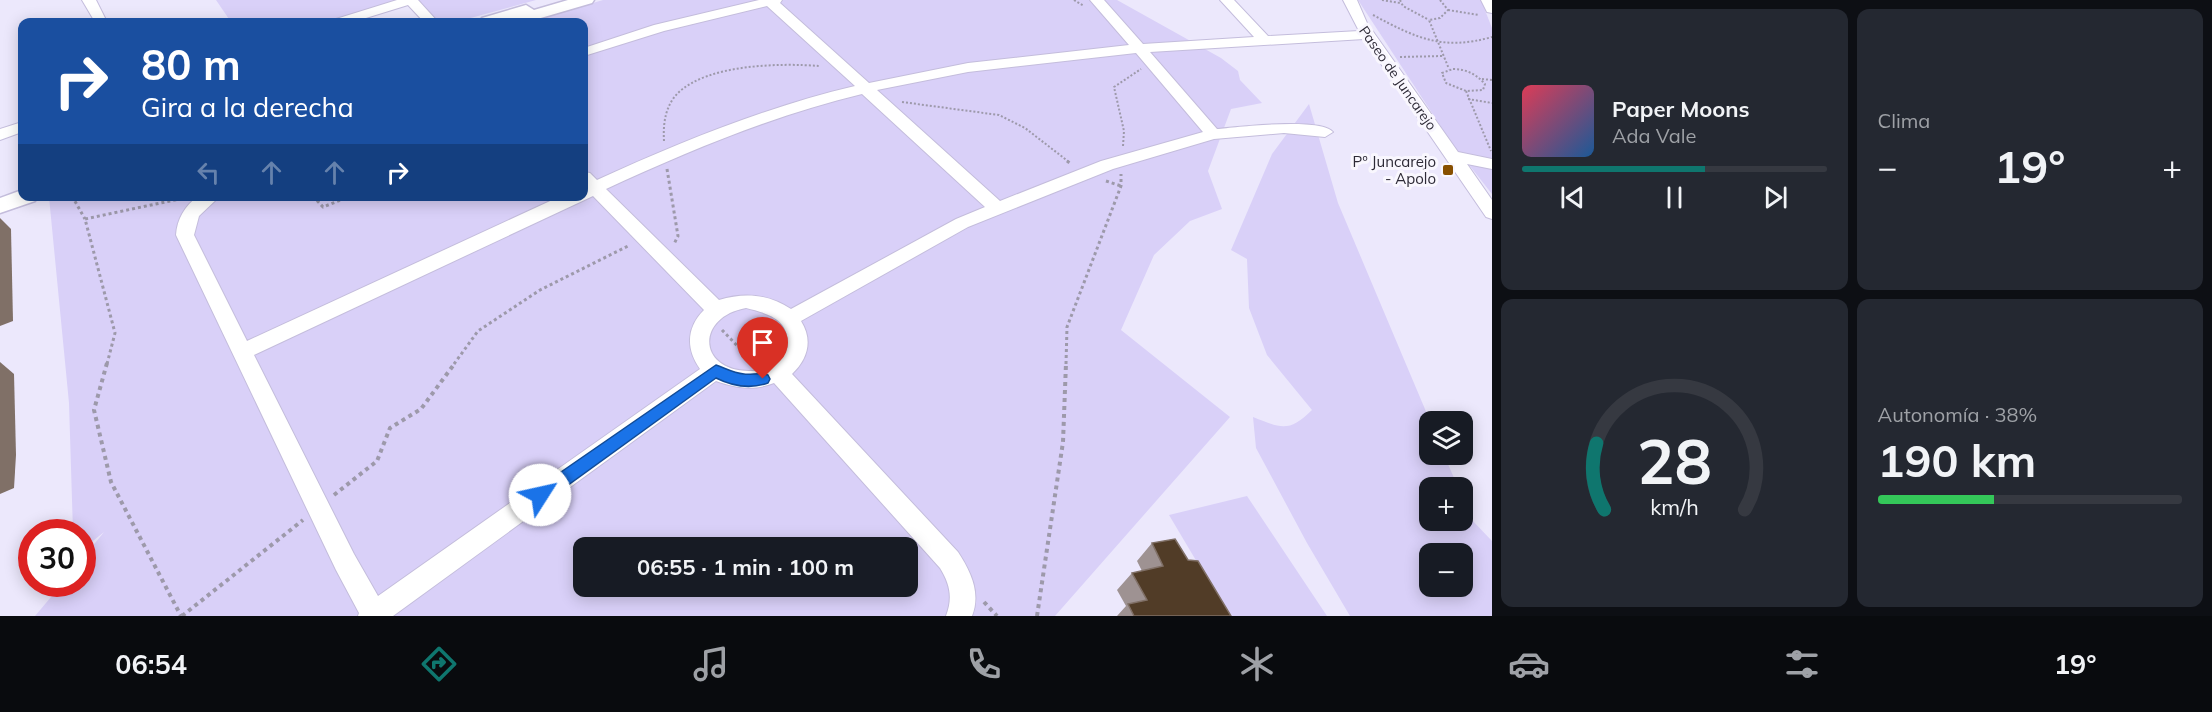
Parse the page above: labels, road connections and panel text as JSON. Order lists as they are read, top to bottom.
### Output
{
  "streets": {
    "street": ["Paseo de Juncarejo"]
  },
  "places": {
    "transit": ["Pº Juncarejo - Apolo"]
  },
  "page": {
    "tile": [
      "Clima",
      ["Autonomía · 38%", "190 km"]
    ],
    "turn": ["80 m", "Gira a la derecha"],
    "song": ["Paper Moons", "Ada Vale"],
    "heat": ["−", "19°", "+"],
    "map_buttons": ["+", "−"],
    "limit": "30",
    "trip": "06:55 · 1 min · 100 m",
    "tabs": ["06:54", "19°"],
    "gauge": ["28", "km/h"]
  }
}
